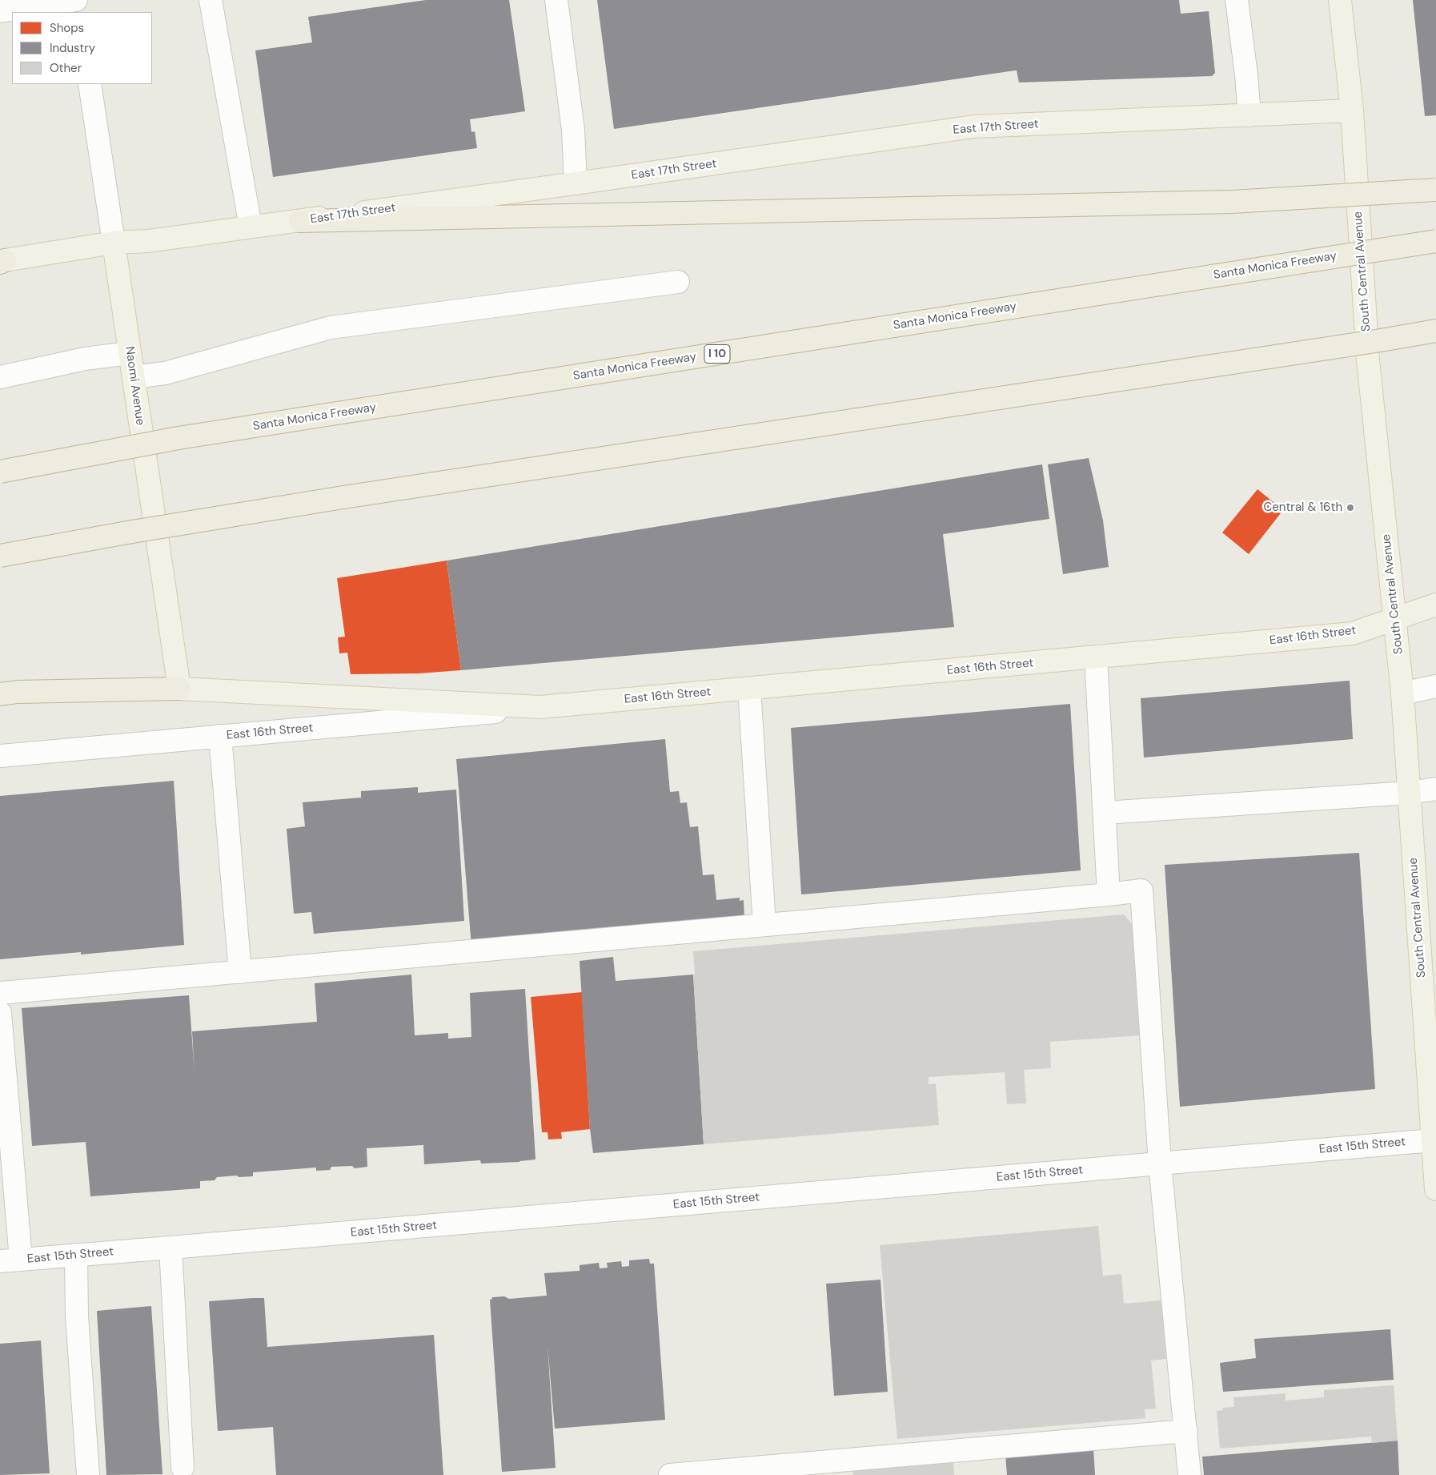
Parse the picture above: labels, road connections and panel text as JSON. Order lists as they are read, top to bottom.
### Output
{
  "streets": {
    "highway": ["Santa Monica Freeway", "I 10"],
    "main road": [
      "East 17th Street",
      "South Central Avenue",
      "Naomi Avenue",
      "East 16th Street"
    ],
    "street": ["East 15th Street"]
  },
  "crossings": [
    ["East 17th Street", "South Central Avenue"],
    ["East 17th Street", "Naomi Avenue"],
    ["South Central Avenue", "East 16th Street"],
    ["South Central Avenue", "East 15th Street"],
    ["Naomi Avenue", "East 16th Street"]
  ],
  "places": ["Central & 16th"],
  "legend": ["Shops", "Industry", "Other"]
}
